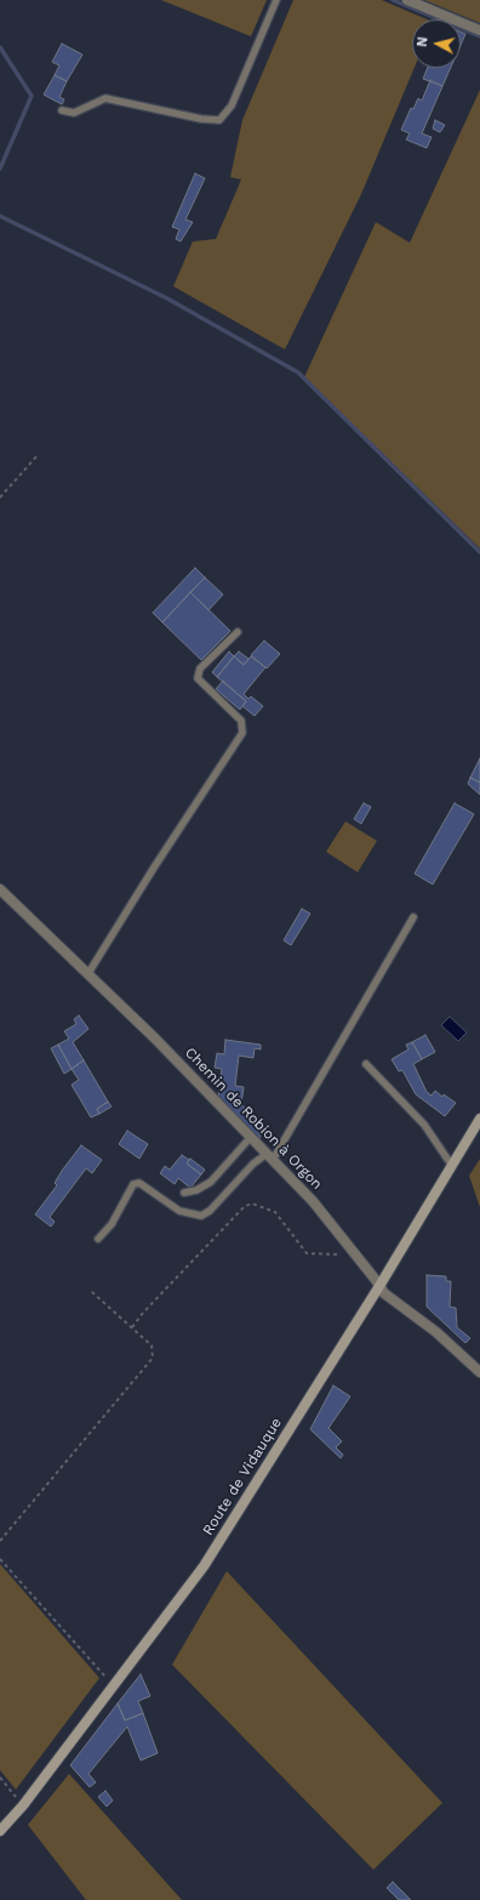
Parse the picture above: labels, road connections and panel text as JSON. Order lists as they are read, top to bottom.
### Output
{
  "streets": {
    "street": ["Chemin de Robion à Orgon", "Route de Vidauque"]
  },
  "crossings": [
    ["Chemin de Robion à Orgon", "Route de Vidauque"]
  ],
  "north": "left"
}
